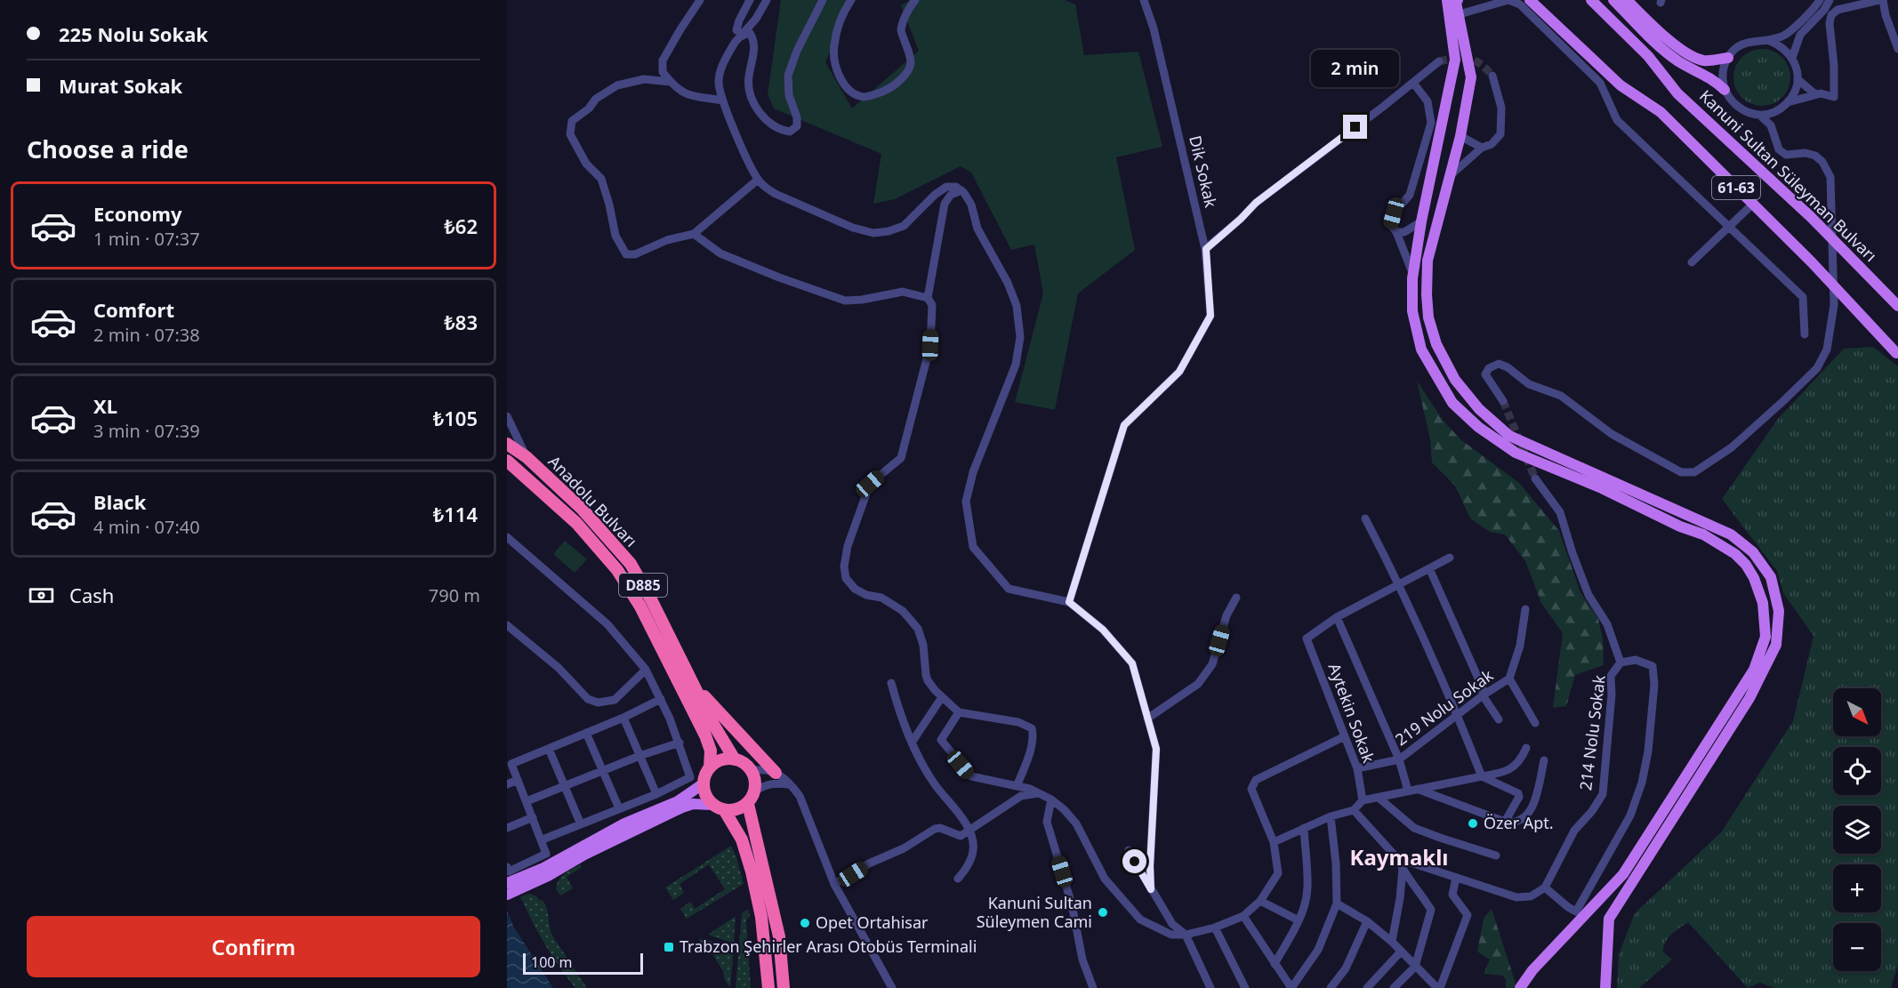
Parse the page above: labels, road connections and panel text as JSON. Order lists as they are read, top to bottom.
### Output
{
  "streets": {
    "highway": ["Anadolu Bulvarı", "D885"],
    "main road": ["Kanuni Sultan Süleyman Bulvarı", "61-63"],
    "street": [
      "Dik Sokak",
      "219 Nolu Sokak",
      "Aytekin Sokak",
      "214 Nolu Sokak"
    ]
  },
  "crossings": [
    ["219 Nolu Sokak", "Aytekin Sokak"]
  ],
  "districts": ["Kaymaklı"],
  "places": {
    "other": ["Özer Apt.", "Kanuni Sultan Süleymen Cami", "Opet Ortahisar"],
    "transit": ["Trabzon Şehirler Arası Otobüs Terminali"]
  },
  "scale_bar": "100 m",
  "north": "bottom right",
  "page": {
    "banner": ["225 Nolu Sokak", "Murat Sokak"],
    "bubble": "2 min",
    "heading": "Choose a ride",
    "list": [
      {
        "name": "Economy",
        "note": "1 min · 07:37",
        "value": "₺62"
      },
      {
        "name": "Comfort",
        "note": "2 min · 07:38",
        "value": "₺83"
      },
      {
        "name": "XL",
        "note": "3 min · 07:39",
        "value": "₺105"
      },
      {
        "name": "Black",
        "note": "4 min · 07:40",
        "value": "₺114"
      }
    ],
    "pay": ["Cash", "790 m"],
    "map_buttons": ["+", "−"],
    "buttons": "Confirm",
    "scale": "100 m"
  }
}
